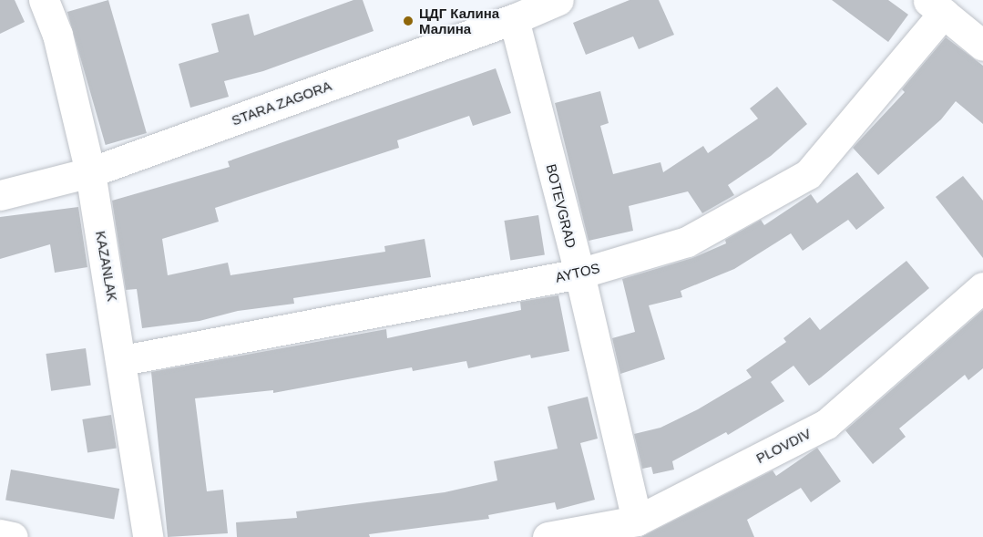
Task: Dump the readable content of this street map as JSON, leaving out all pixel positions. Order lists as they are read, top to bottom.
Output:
{
  "streets": {
    "street": [
      "STARA ZAGORA",
      "BOTEVGRAD",
      "KAZANLAK",
      "AYTOS",
      "PLOVDIV"
    ]
  },
  "crossings": [
    ["STARA ZAGORA", "BOTEVGRAD"],
    ["STARA ZAGORA", "KAZANLAK"],
    ["BOTEVGRAD", "AYTOS"],
    ["BOTEVGRAD", "PLOVDIV"],
    ["KAZANLAK", "AYTOS"]
  ],
  "places": ["ЦДГ Калина Малина"]
}
